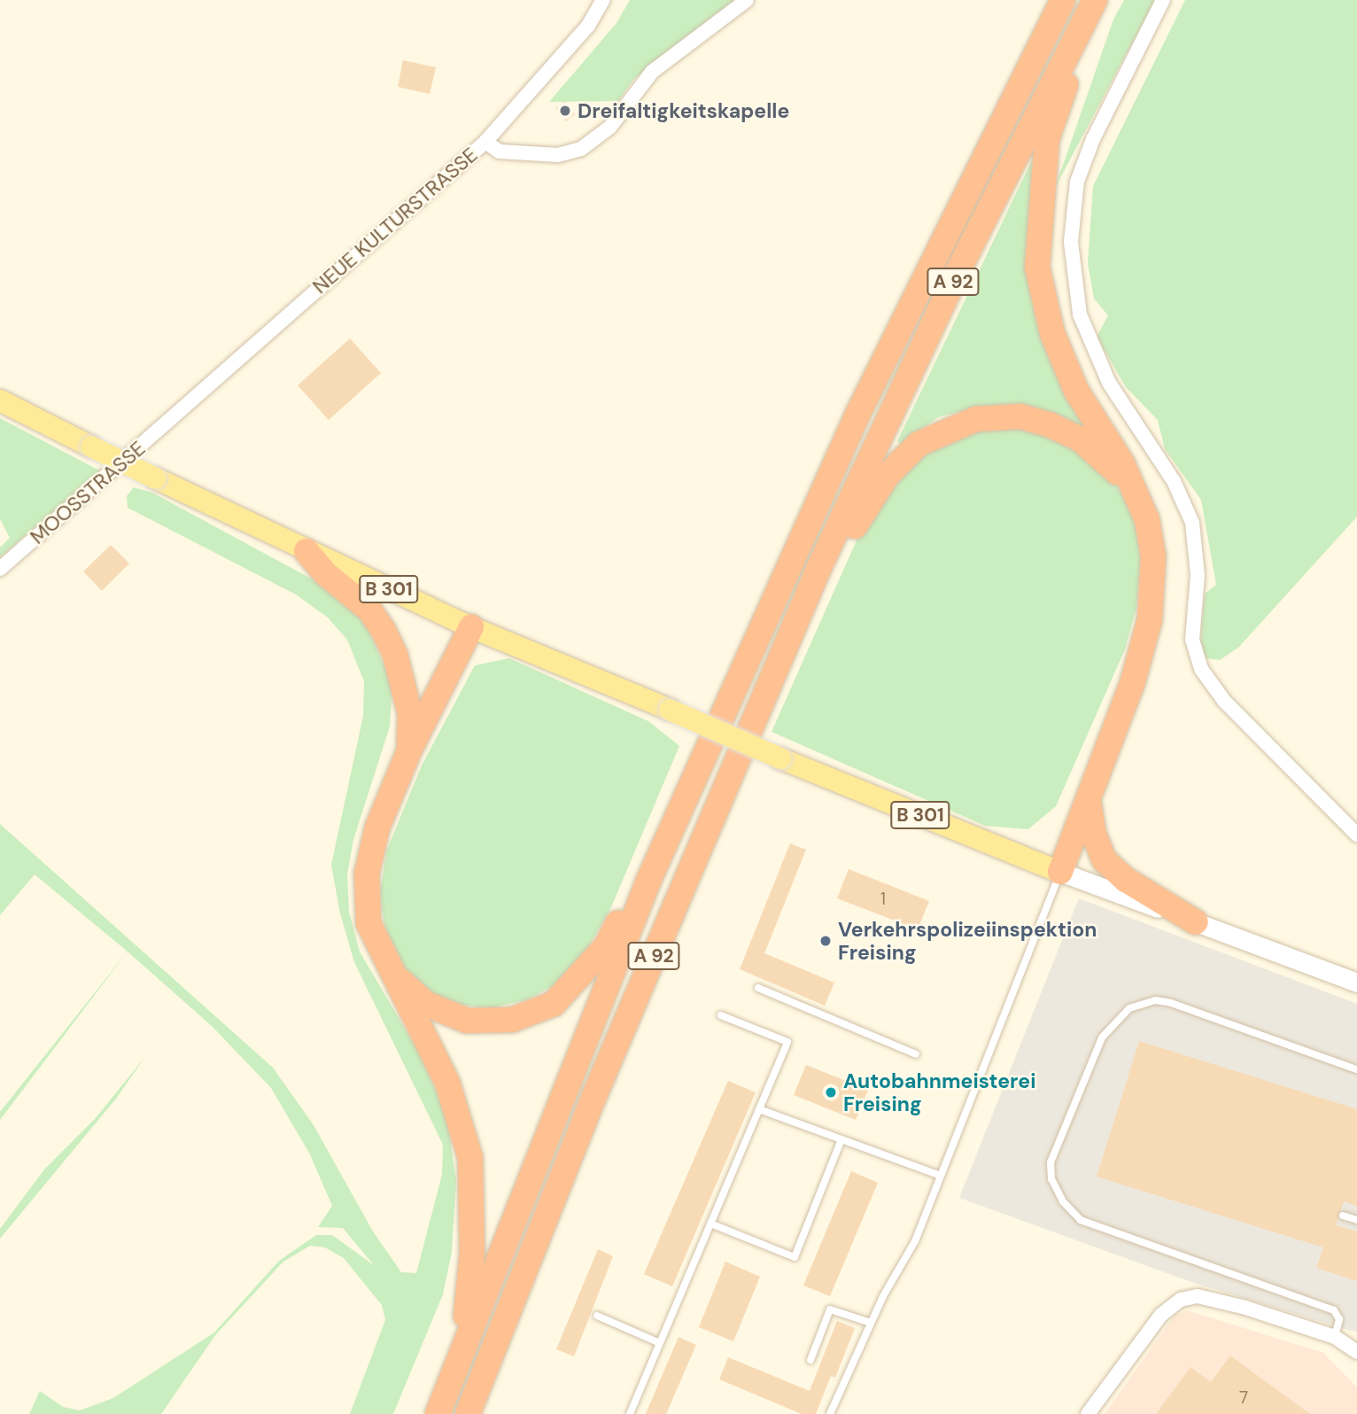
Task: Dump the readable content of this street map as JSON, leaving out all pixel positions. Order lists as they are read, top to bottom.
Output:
{
  "streets": {
    "highway": ["A 92"],
    "main road": ["B 301"],
    "street": ["NEUE KULTURSTRASSE", "MOOSSTRASSE"]
  },
  "crossings": [
    ["NEUE KULTURSTRASSE", "MOOSSTRASSE"]
  ],
  "places": ["Dreifaltigkeitskapelle", "Verkehrspolizeiinspektion Freising", "Autobahnmeisterei Freising"],
  "house_numbers": ["1", "7"]
}
